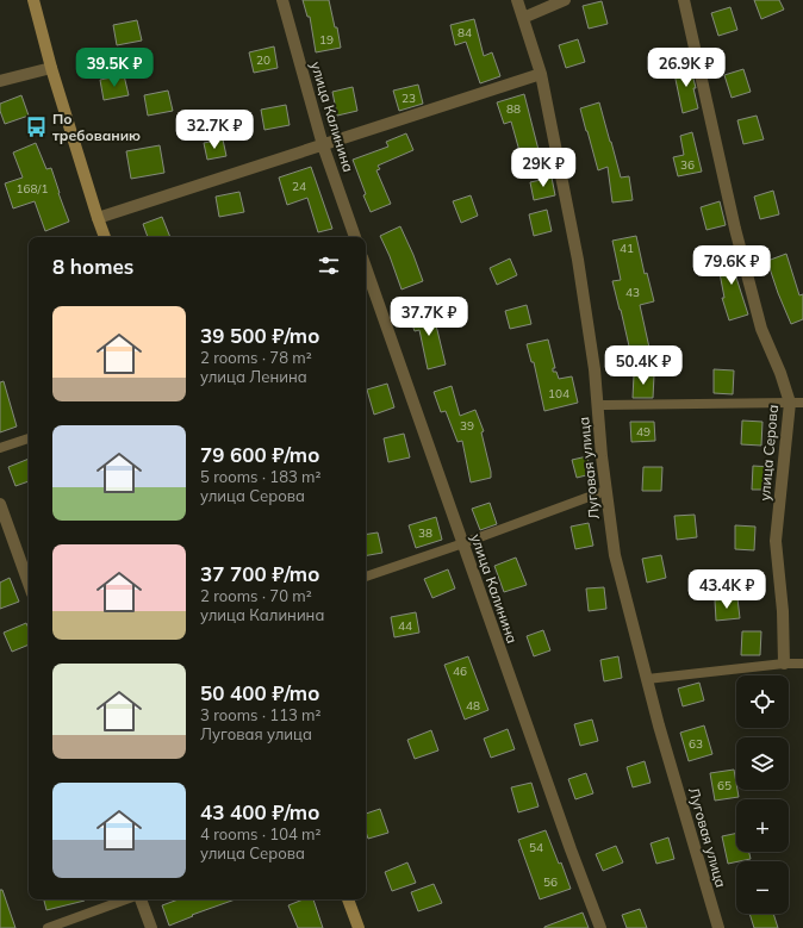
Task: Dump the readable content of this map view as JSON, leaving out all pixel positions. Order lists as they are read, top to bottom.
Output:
{
  "streets": {
    "street": ["улица Калинина", "улица Серова", "Луговая улица"]
  },
  "places": {
    "bus stop": ["По требованию"]
  },
  "house_numbers": [
    "84",
    "19",
    "20",
    "23",
    "88",
    "36",
    "24",
    "168/1",
    "41",
    "43",
    "104",
    "39",
    "49",
    "38",
    "44",
    "46",
    "48",
    "63",
    "65",
    "54",
    "56"
  ],
  "page": {
    "price": [
      "39.5K ₽",
      "26.9K ₽",
      "32.7K ₽",
      "29K ₽",
      "79.6K ₽",
      "37.7K ₽",
      "50.4K ₽",
      "43.4K ₽"
    ],
    "heading": "8 homes",
    "list": [
      {
        "name": "39 500 ₽/mo",
        "note": "2 rooms · 78 m² · улица Ленина"
      },
      {
        "name": "79 600 ₽/mo",
        "note": "5 rooms · 183 m² · улица Серова"
      },
      {
        "name": "37 700 ₽/mo",
        "note": "2 rooms · 70 m² · улица Калинина"
      },
      {
        "name": "50 400 ₽/mo",
        "note": "3 rooms · 113 m² · Луговая улица"
      },
      {
        "name": "43 400 ₽/mo",
        "note": "4 rooms · 104 m² · улица Серова"
      }
    ],
    "map_buttons": ["+", "−"]
  }
}
